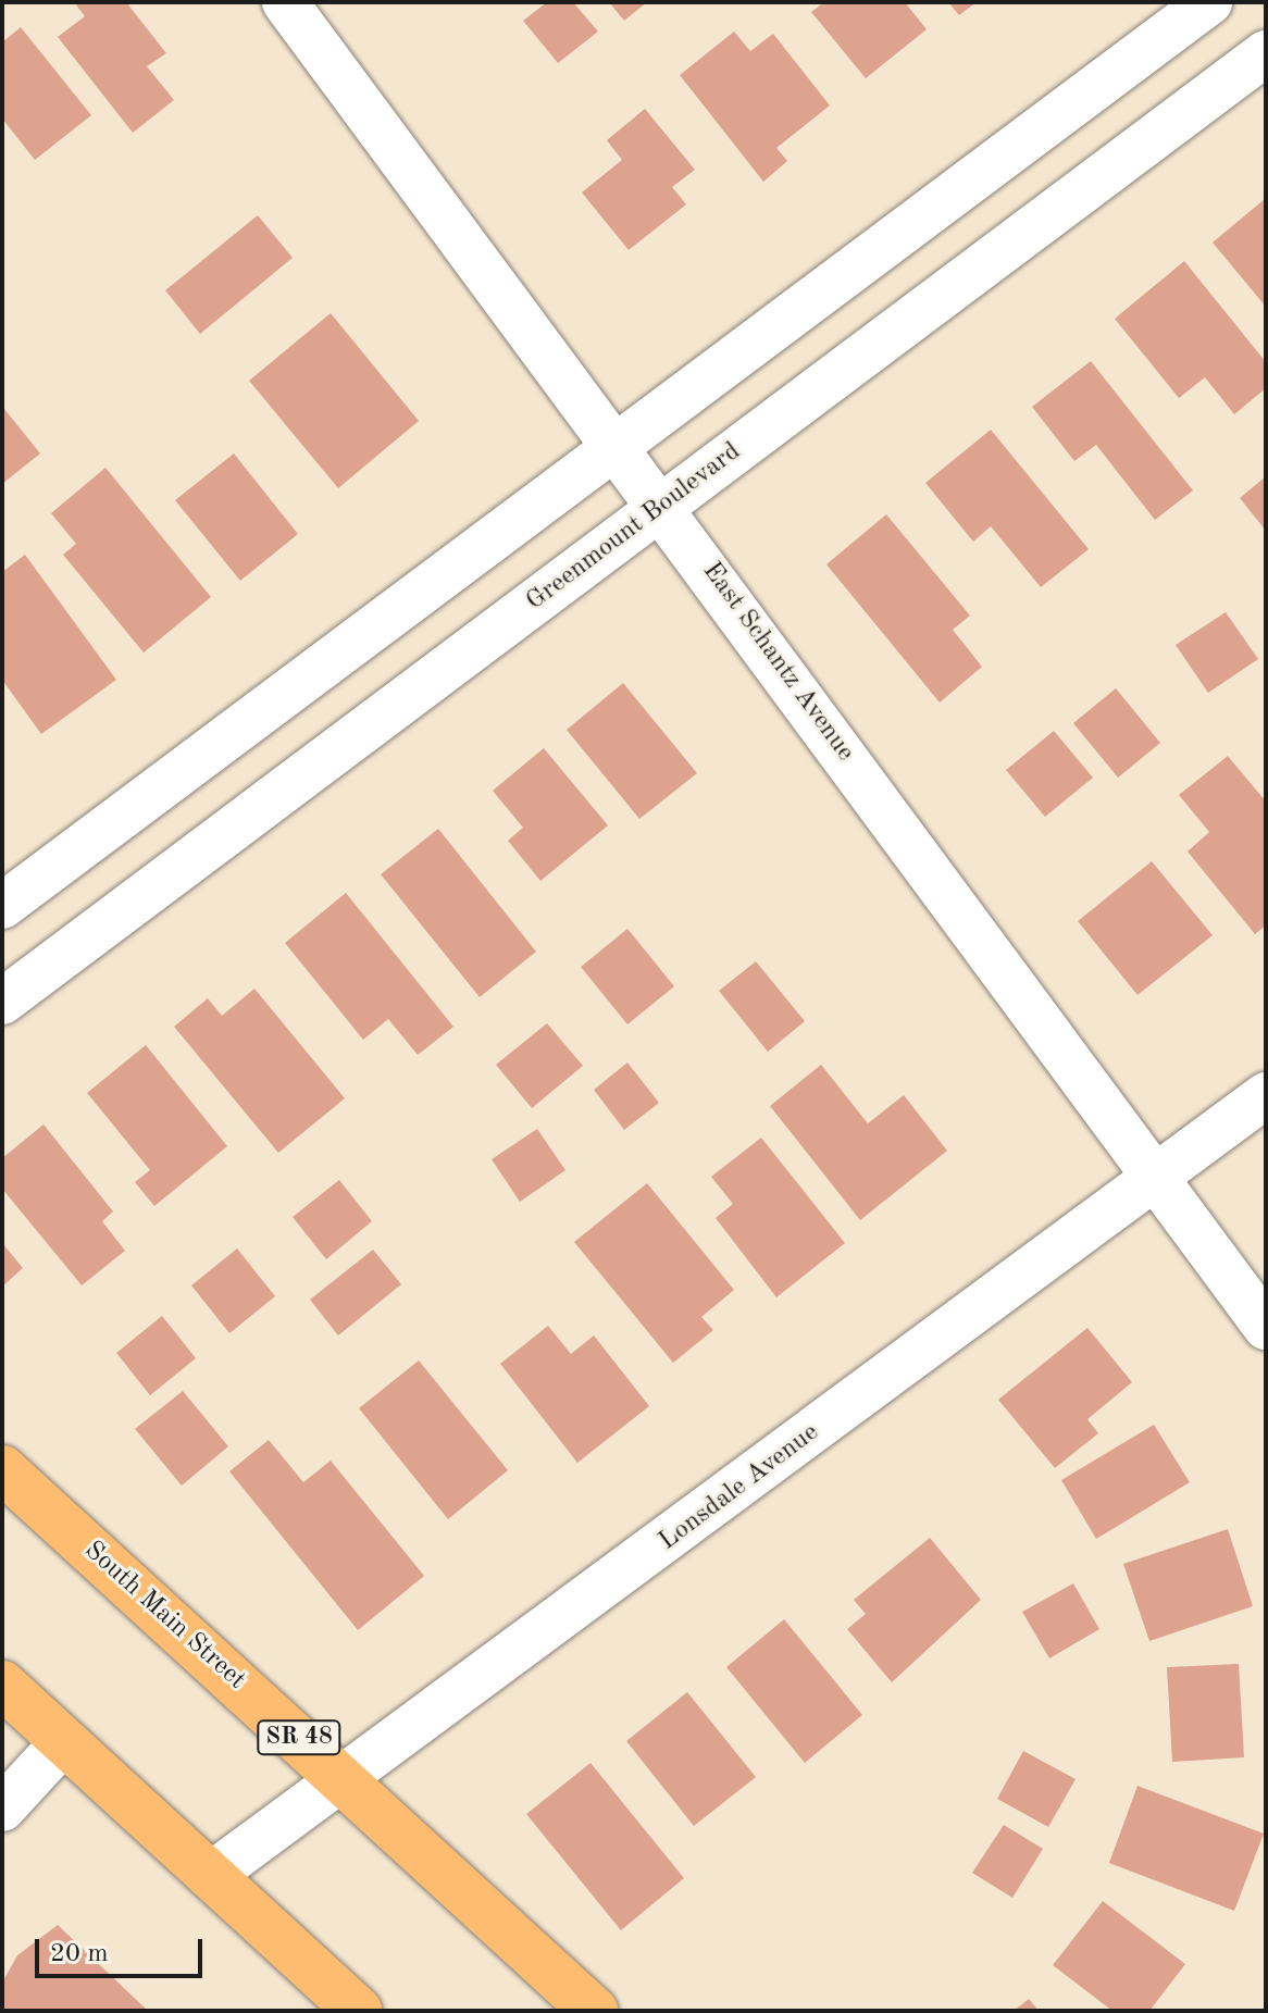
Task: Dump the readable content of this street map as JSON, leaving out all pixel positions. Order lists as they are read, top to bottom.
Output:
{
  "streets": {
    "main road": ["South Main Street", "SR 48"],
    "street": ["Greenmount Boulevard", "East Schantz Avenue", "Lonsdale Avenue"]
  },
  "crossings": [
    ["Greenmount Boulevard", "East Schantz Avenue"],
    ["East Schantz Avenue", "Lonsdale Avenue"],
    ["Lonsdale Avenue", "South Main Street"]
  ],
  "scale_bar": "20 m"
}
